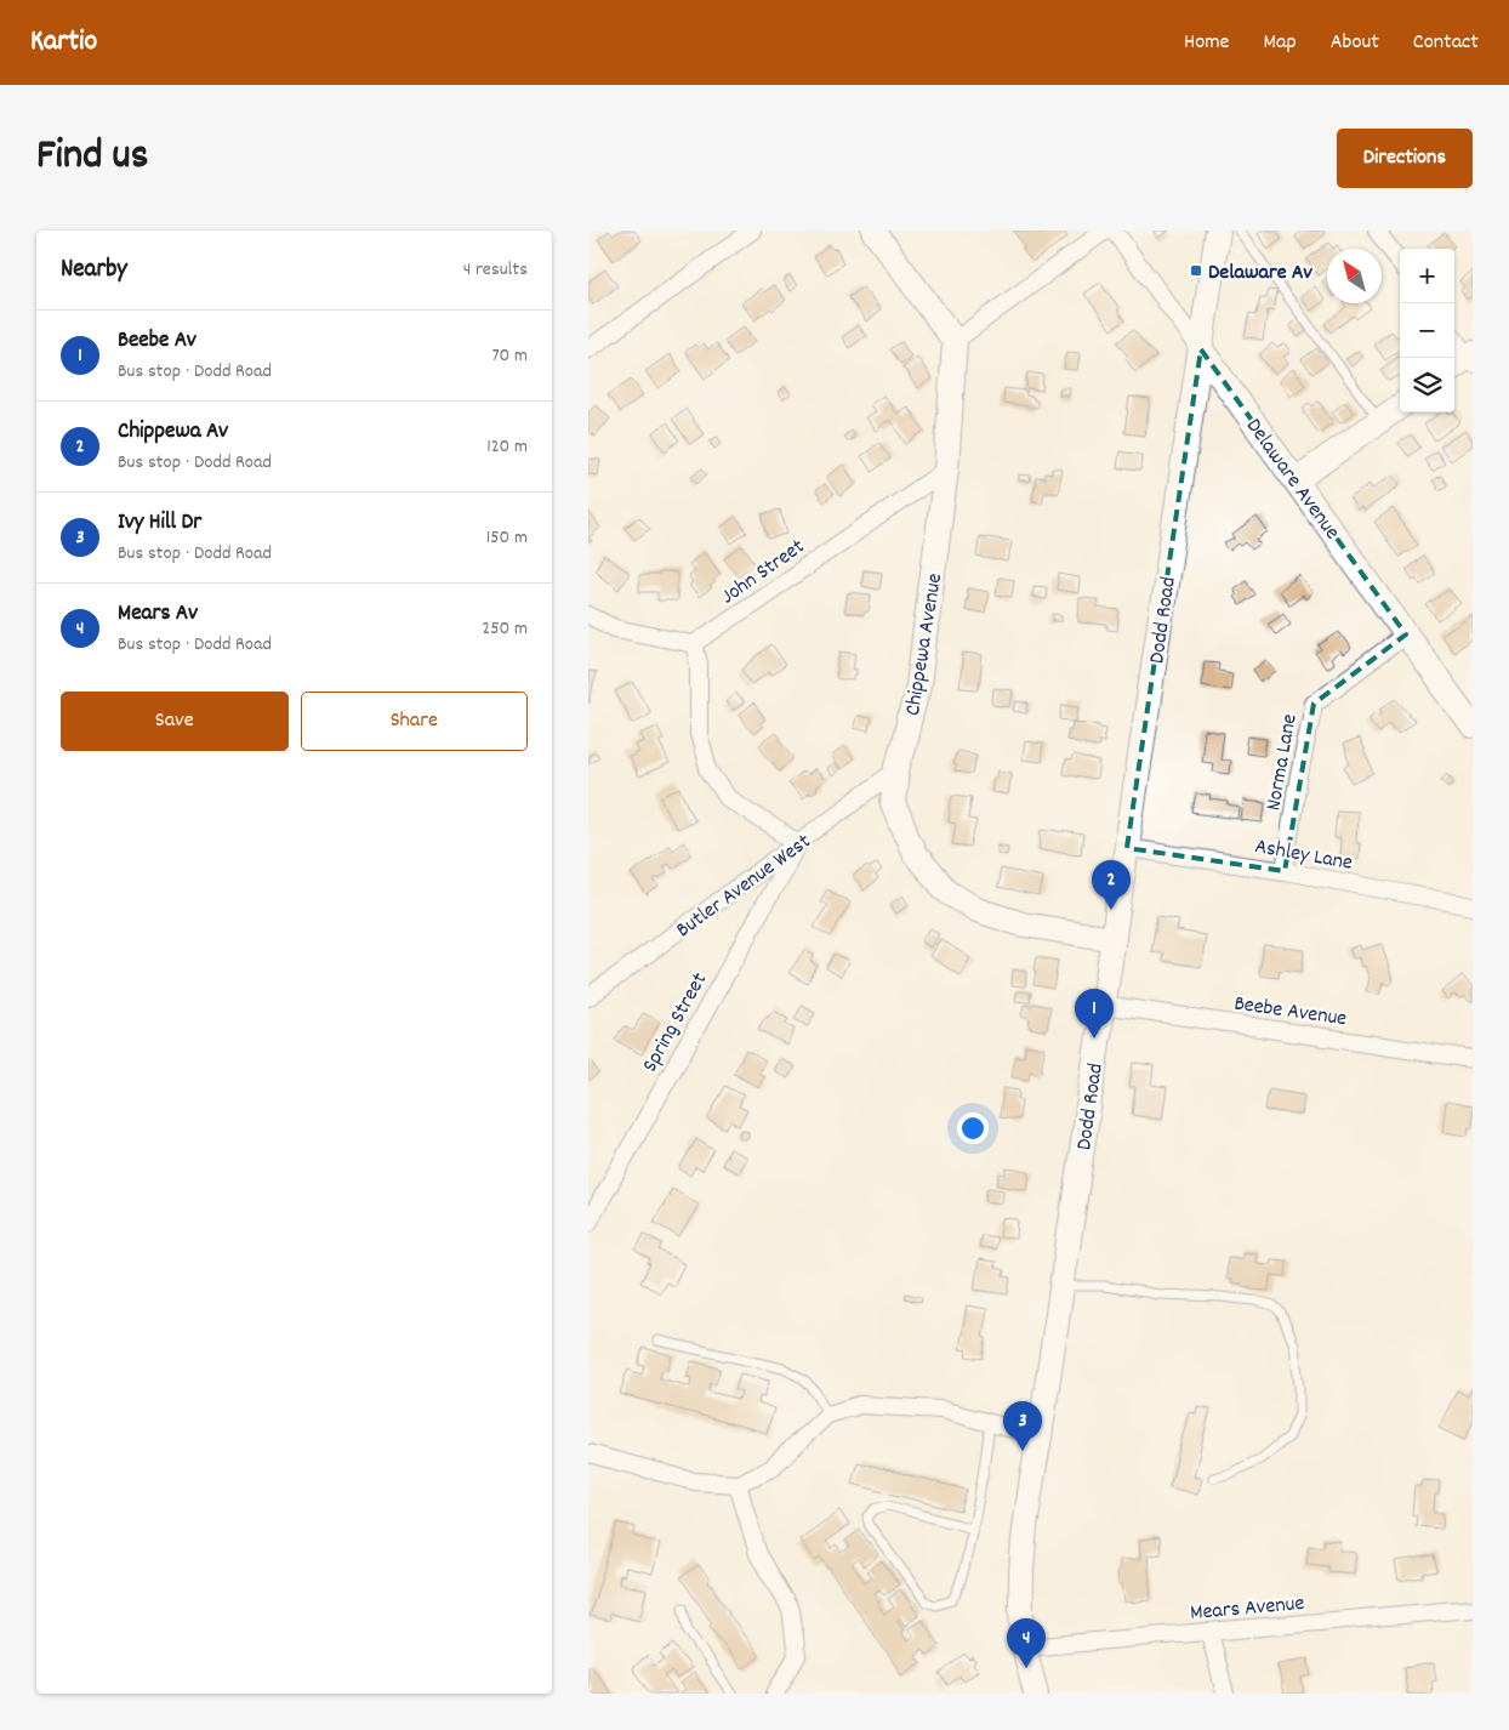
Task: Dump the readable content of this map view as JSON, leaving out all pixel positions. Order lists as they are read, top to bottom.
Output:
{
  "streets": {
    "street": [
      "Delaware Avenue",
      "John Street",
      "Dodd Road",
      "Chippewa Avenue",
      "Norma Lane",
      "Ashley Lane",
      "Butler Avenue West",
      "Beebe Avenue",
      "Spring Street",
      "Mears Avenue"
    ]
  },
  "crossings": [
    ["Delaware Avenue", "Dodd Road"],
    ["Delaware Avenue", "Norma Lane"],
    ["John Street", "Chippewa Avenue"],
    ["Dodd Road", "Chippewa Avenue"],
    ["Dodd Road", "Ashley Lane"],
    ["Dodd Road", "Beebe Avenue"],
    ["Dodd Road", "Mears Avenue"],
    ["Chippewa Avenue", "Butler Avenue West"],
    ["Norma Lane", "Ashley Lane"],
    ["Butler Avenue West", "Spring Street"]
  ],
  "places": {
    "transit": ["Delaware Av"]
  },
  "north": "top left",
  "page": {
    "header": "Kartio",
    "nav": [
      "Home",
      "Map",
      "About",
      "Contact"
    ],
    "title": "Find us",
    "buttons": [
      "Directions",
      ["Save", "Share"]
    ],
    "heading": ["Nearby", "4 results"],
    "map_buttons": ["+", "−"],
    "list": [
      {
        "mark": "1",
        "name": "Beebe Av",
        "note": "Bus stop · Dodd Road",
        "value": "70 m"
      },
      {
        "mark": "2",
        "name": "Chippewa Av",
        "note": "Bus stop · Dodd Road",
        "value": "120 m"
      },
      {
        "mark": "3",
        "name": "Ivy Hill Dr",
        "note": "Bus stop · Dodd Road",
        "value": "150 m"
      },
      {
        "mark": "4",
        "name": "Mears Av",
        "note": "Bus stop · Dodd Road",
        "value": "250 m"
      }
    ],
    "pins": [
      "2",
      "1",
      "3",
      "4"
    ]
  }
}
